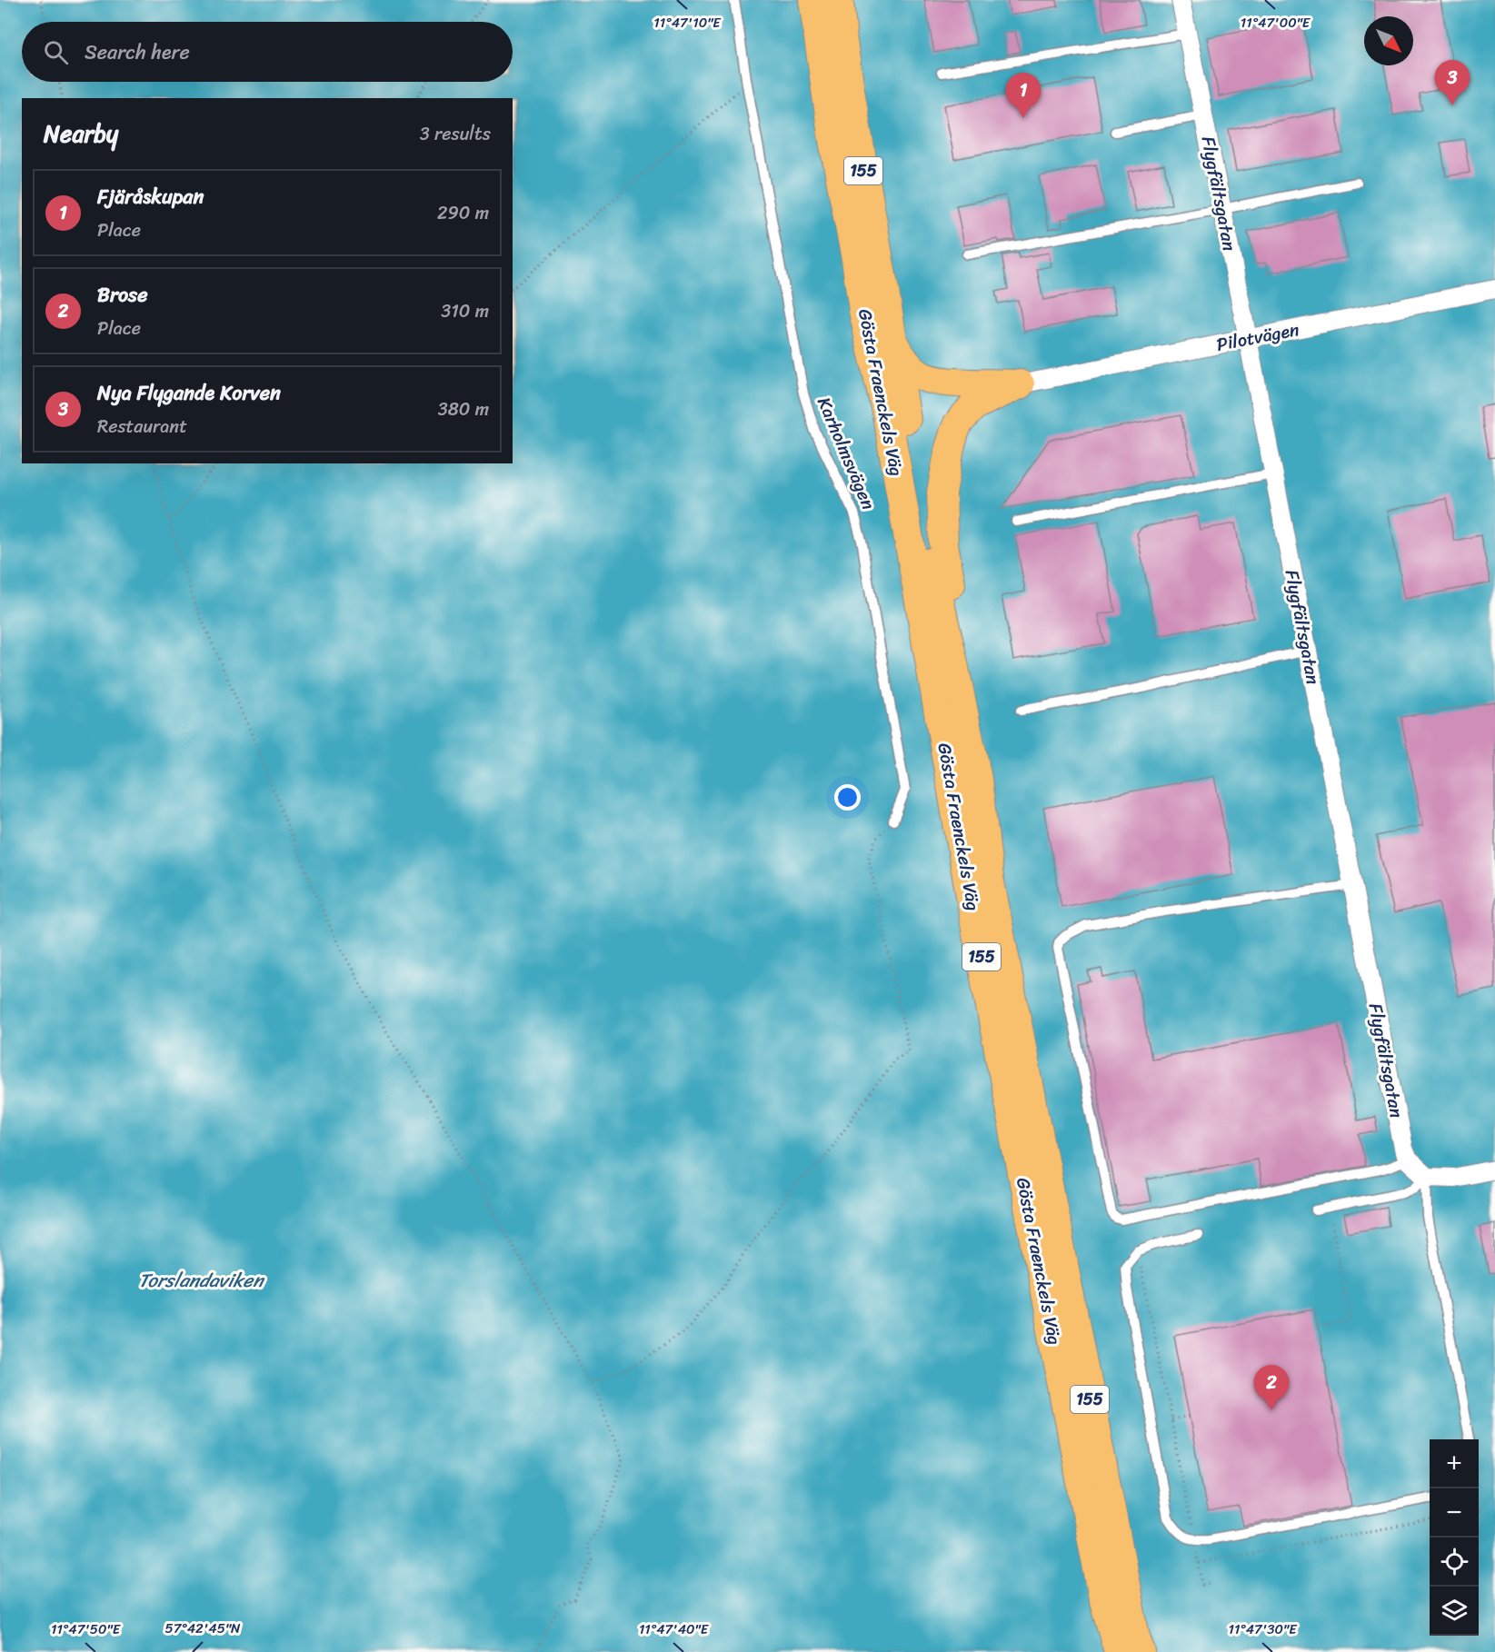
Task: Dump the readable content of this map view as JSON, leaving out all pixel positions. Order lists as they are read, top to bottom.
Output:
{
  "streets": {
    "main road": ["155", "Gösta Fraenckels Väg"],
    "street": ["Flygfältsgatan", "Pilotvägen"],
    "lane": ["Karholmsvägen"]
  },
  "crossings": [
    ["Flygfältsgatan", "Pilotvägen"]
  ],
  "water": ["Torslandaviken"],
  "north": "bottom right",
  "page": {
    "search": "Search here",
    "pins": ["3", "1", "2"],
    "heading": ["Nearby", "3 results"],
    "list": [
      {
        "mark": "1",
        "name": "Fjäråskupan",
        "note": "Place",
        "value": "290 m"
      },
      {
        "mark": "2",
        "name": "Brose",
        "note": "Place",
        "value": "310 m"
      },
      {
        "mark": "3",
        "name": "Nya Flygande Korven",
        "note": "Restaurant",
        "value": "380 m"
      }
    ],
    "map_buttons": ["+", "−"]
  },
  "coordinates": [
    "11°47'00\"E",
    "11°47'10\"E",
    "57°42'45\"N",
    "11°47'50\"E",
    "11°47'40\"E",
    "11°47'30\"E"
  ]
}
